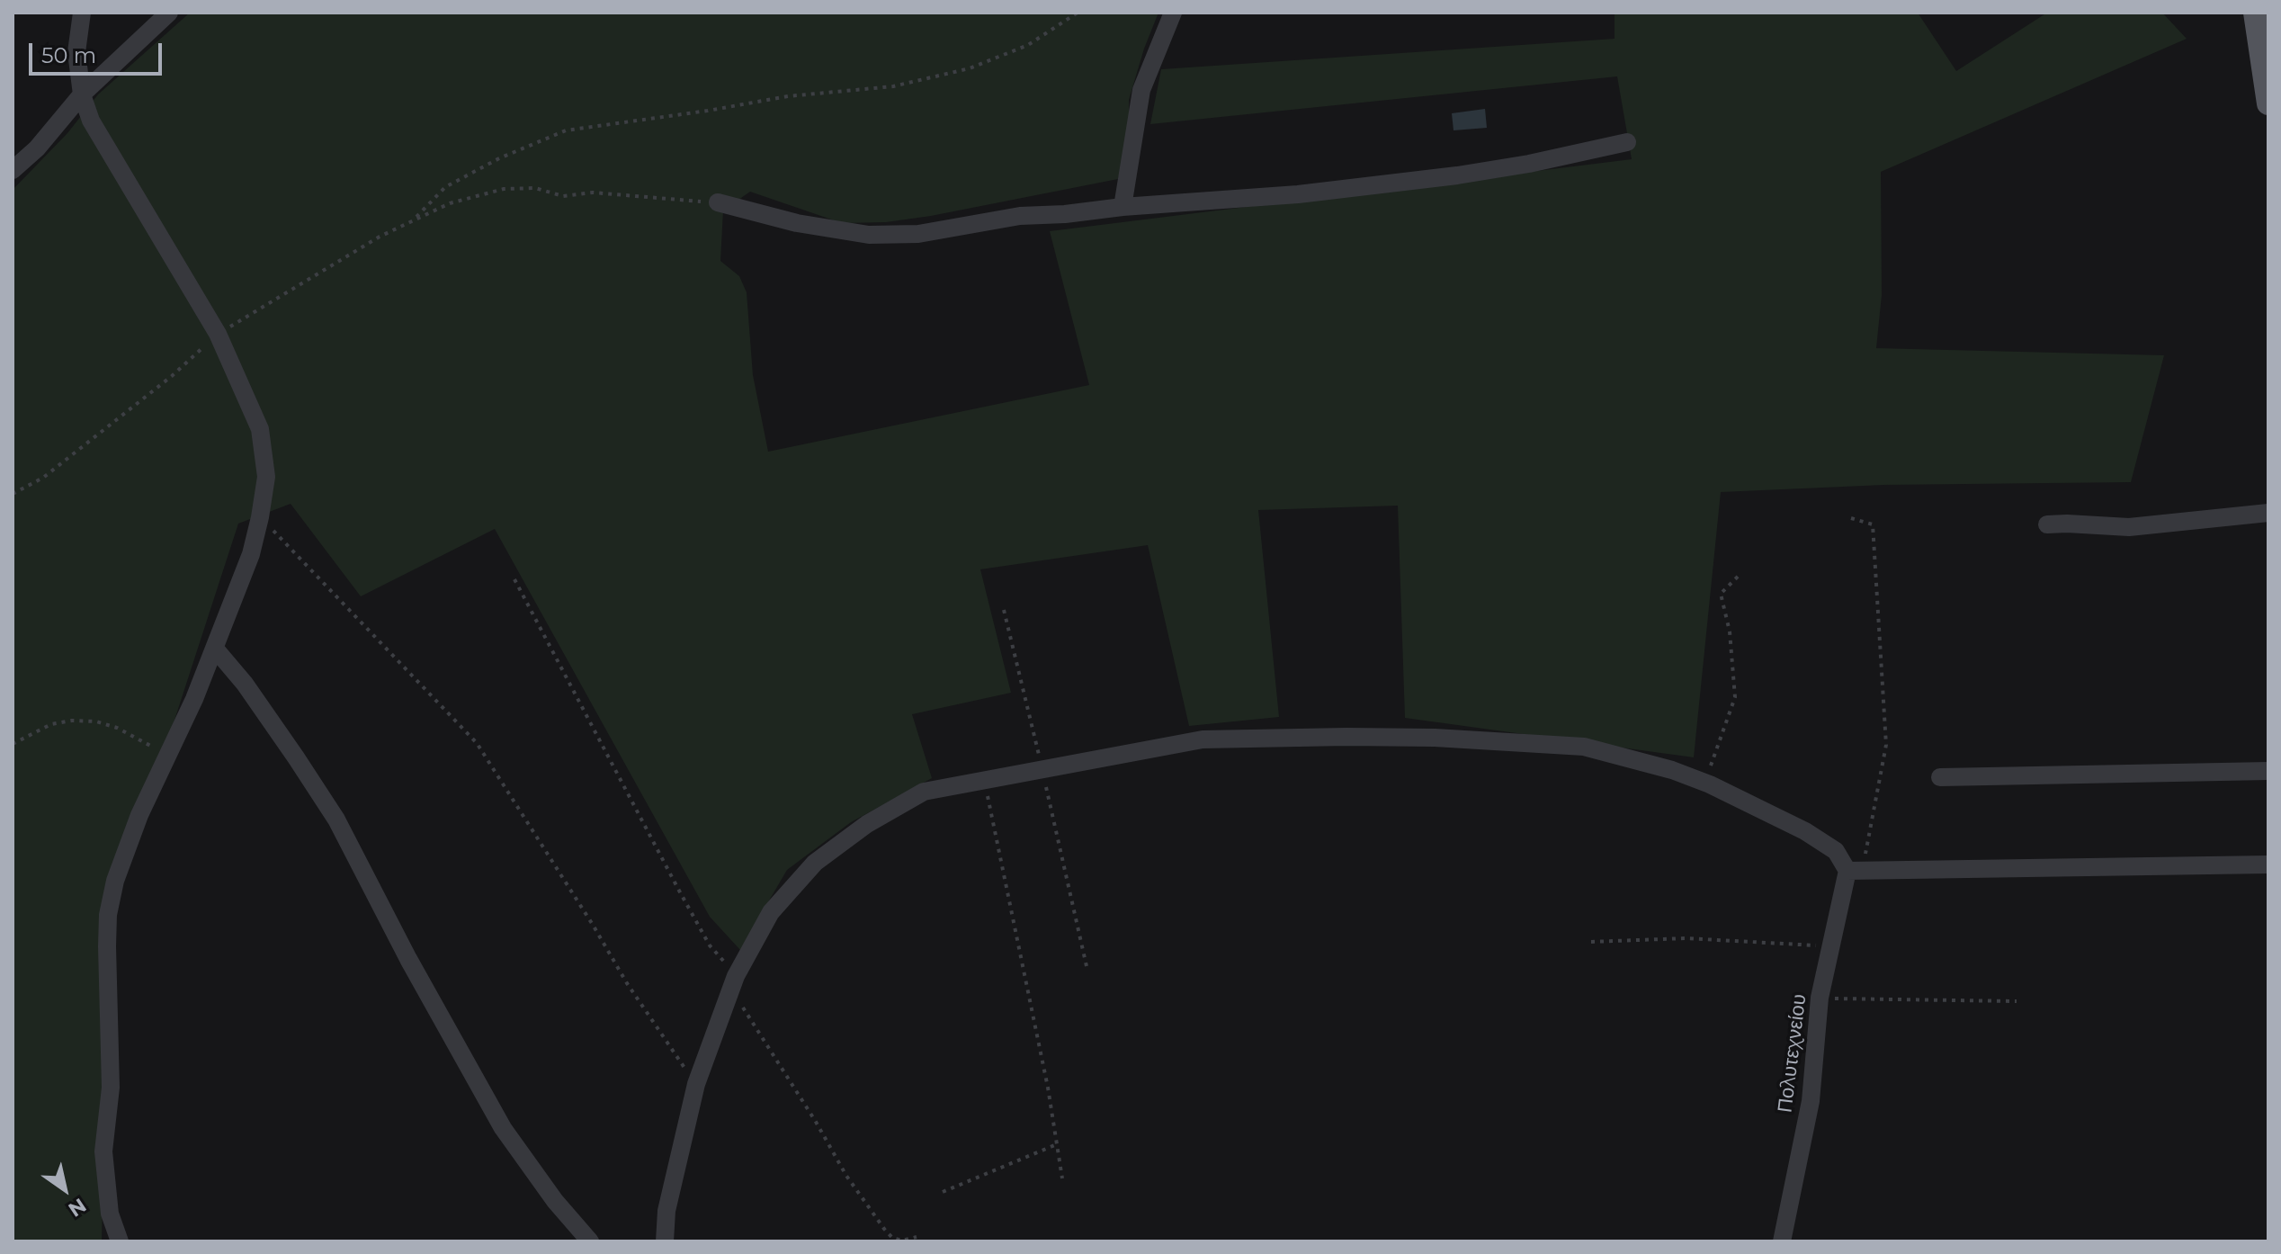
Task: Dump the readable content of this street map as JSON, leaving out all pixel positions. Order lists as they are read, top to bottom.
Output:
{
  "streets": {
    "street": ["Πολυτεχνείου"]
  },
  "scale_bar": "50 m",
  "north": "bottom right"
}
